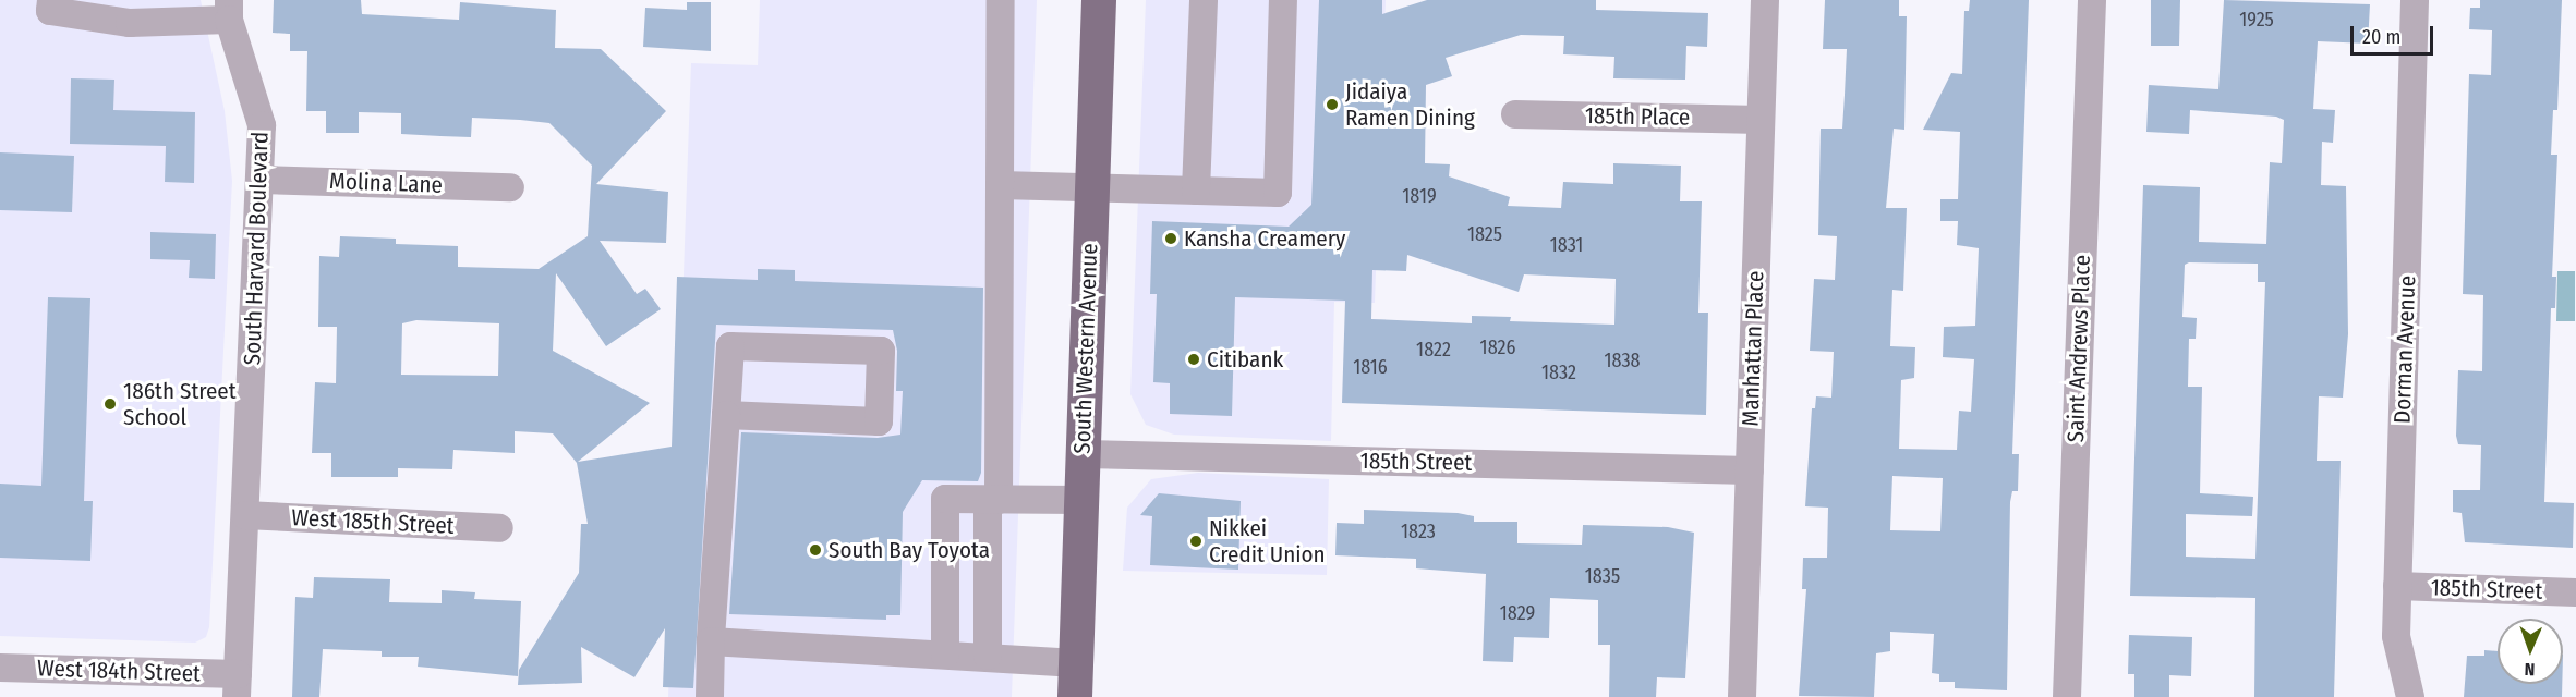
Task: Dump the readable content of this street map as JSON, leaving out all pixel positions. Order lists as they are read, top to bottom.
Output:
{
  "streets": {
    "main road": ["South Western Avenue"],
    "street": [
      "185th Place",
      "Molina Lane",
      "South Harvard Boulevard",
      "Manhattan Place",
      "Saint Andrews Place",
      "Dorman Avenue",
      "185th Street",
      "West 185th Street",
      "West 184th Street"
    ]
  },
  "crossings": [
    ["185th Place", "Manhattan Place"],
    ["Molina Lane", "South Harvard Boulevard"],
    ["South Harvard Boulevard", "West 185th Street"],
    ["South Harvard Boulevard", "West 184th Street"],
    ["South Western Avenue", "185th Street"],
    ["Manhattan Place", "185th Street"],
    ["Dorman Avenue", "185th Street"]
  ],
  "places": [
    "Jidaiya Ramen Dining",
    "Kansha Creamery",
    "Citibank",
    "186th Street School",
    "Nikkei Credit Union",
    "South Bay Toyota"
  ],
  "house_numbers": [
    "1925",
    "1819",
    "1825",
    "1831",
    "1826",
    "1822",
    "1838",
    "1816",
    "1832",
    "1823",
    "1835",
    "1829"
  ],
  "scale_bar": "20 m",
  "north": "bottom"
}
